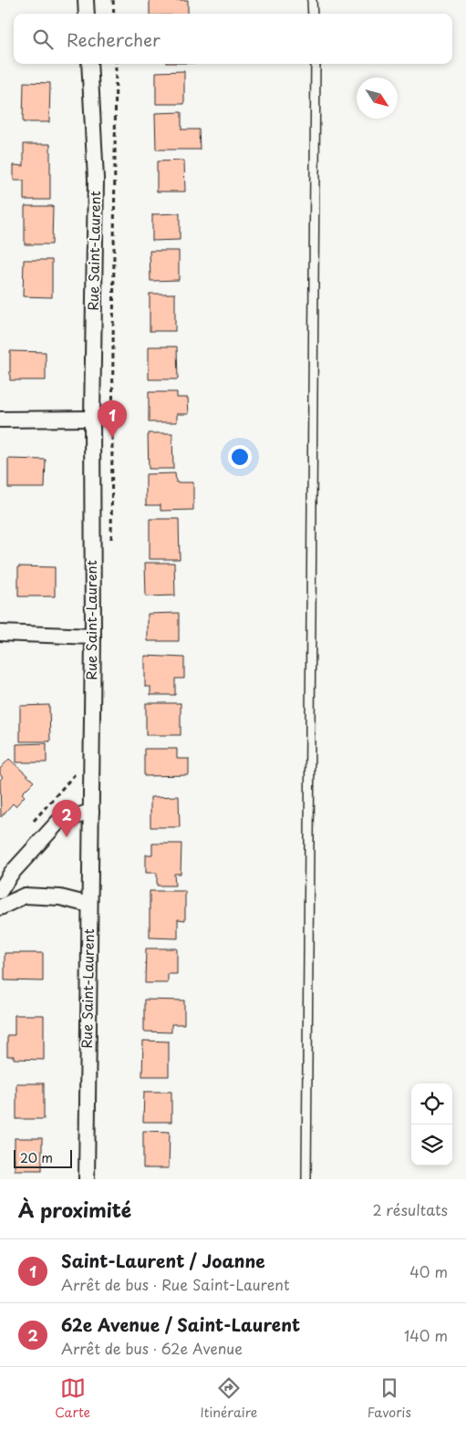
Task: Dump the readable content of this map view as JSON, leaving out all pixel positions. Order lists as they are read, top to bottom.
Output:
{
  "streets": {
    "street": ["Rue Saint-Laurent"]
  },
  "scale_bar": "20 m",
  "north": "bottom right",
  "page": {
    "search": "Rechercher",
    "pins": ["1", "2"],
    "scale": "20 m",
    "heading": ["À proximité", "2 résultats"],
    "list": [
      {
        "mark": "1",
        "name": "Saint-Laurent / Joanne",
        "note": "Arrêt de bus · Rue Saint-Laurent",
        "value": "40 m"
      },
      {
        "mark": "2",
        "name": "62e Avenue / Saint-Laurent",
        "note": "Arrêt de bus · 62e Avenue",
        "value": "140 m"
      }
    ],
    "nav": ["Carte", "Itinéraire", "Favoris"]
  }
}
